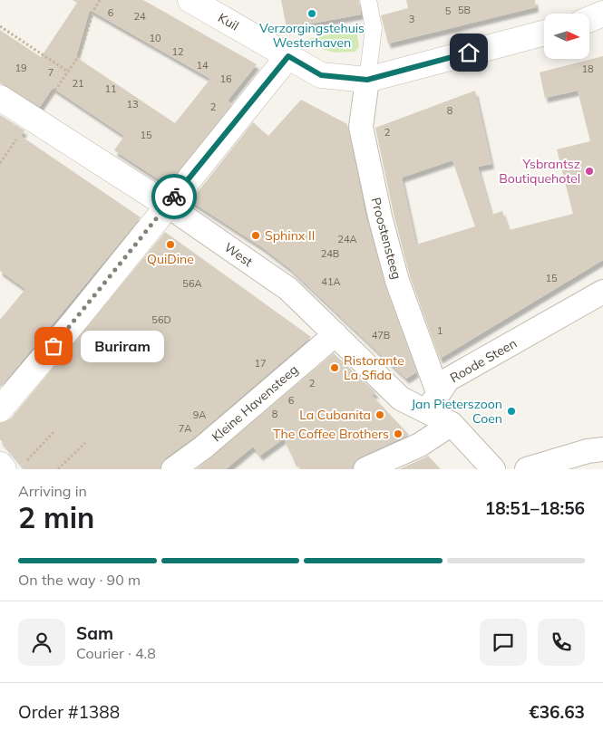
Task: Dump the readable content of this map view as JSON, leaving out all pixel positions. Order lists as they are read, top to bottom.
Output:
{
  "streets": {
    "street": [
      "Kuil",
      "Proostensteeg",
      "West",
      "Roode Steen",
      "Kleine Havensteeg"
    ]
  },
  "crossings": [
    ["Kuil", "Proostensteeg"],
    ["Proostensteeg", "West"],
    ["Proostensteeg", "Roode Steen"],
    ["West", "Roode Steen"],
    ["West", "Kleine Havensteeg"]
  ],
  "places": [
    "Verzorgingstehuis Westerhaven",
    "Ysbrantsz Boutiquehotel",
    "Sphinx II",
    "QuiDine",
    "Buriram",
    "Ristorante La Sfida",
    "Jan Pieterszoon Coen",
    "La Cubanita",
    "The Coffee Brothers"
  ],
  "house_numbers": [
    "5B",
    "5",
    "6",
    "24",
    "3",
    "10",
    "12",
    "14",
    "19",
    "18",
    "7",
    "16",
    "21",
    "11",
    "13",
    "2",
    "8",
    "2",
    "15",
    "24A",
    "24B",
    "15",
    "41A",
    "56A",
    "56D",
    "1",
    "47B",
    "17",
    "2",
    "6",
    "8",
    "9A",
    "7A"
  ],
  "north": "right",
  "page": {
    "bubble": "Buriram",
    "heading": ["2 min", "Arriving in", "18:51–18:56"],
    "panel": [
      "Sam",
      "Courier · 4.8",
      "Order #1388",
      "€36.63"
    ],
    "bar": "On the way · 90 m"
  }
}
